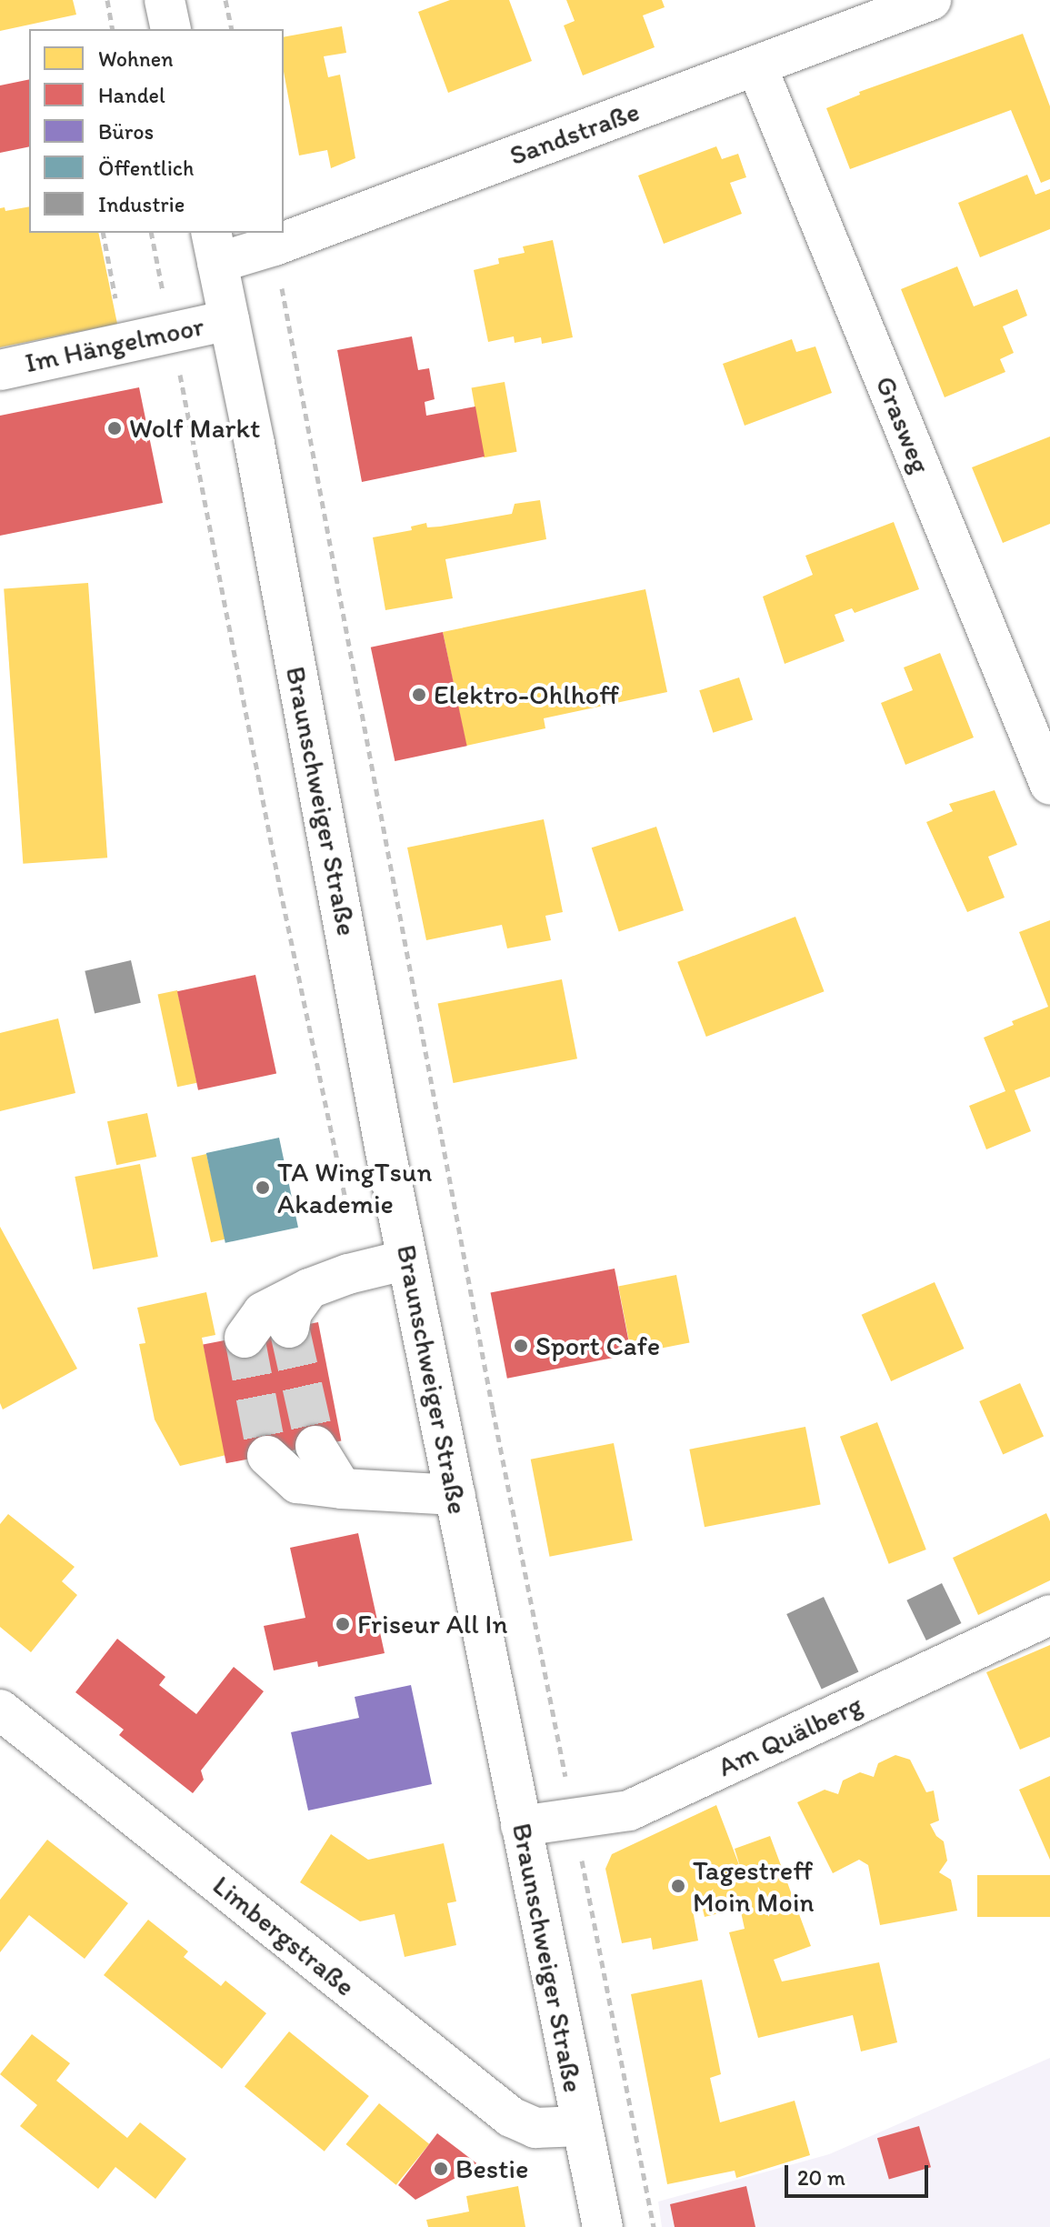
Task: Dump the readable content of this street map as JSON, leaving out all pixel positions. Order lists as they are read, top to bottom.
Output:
{
  "streets": {
    "street": [
      "Sandstraße",
      "Im Hängelmoor",
      "Grasweg",
      "Braunschweiger Straße",
      "Am Quälberg",
      "Limbergstraße"
    ]
  },
  "crossings": [
    ["Sandstraße", "Grasweg"],
    ["Sandstraße", "Braunschweiger Straße"],
    ["Im Hängelmoor", "Braunschweiger Straße"],
    ["Braunschweiger Straße", "Am Quälberg"],
    ["Braunschweiger Straße", "Limbergstraße"]
  ],
  "places": [
    "Wolf Markt",
    "Elektro-Ohlhoff",
    "TA WingTsun Akademie",
    "Sport Cafe",
    "Friseur All In",
    "Tagestreff Moin Moin",
    "Bestie"
  ],
  "legend": [
    "Wohnen",
    "Handel",
    "Büros",
    "Öffentlich",
    "Industrie"
  ],
  "scale_bar": "20 m"
}
